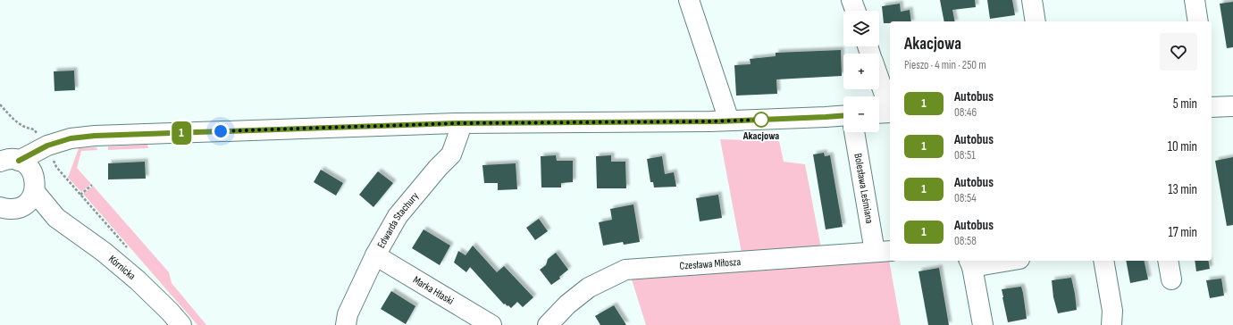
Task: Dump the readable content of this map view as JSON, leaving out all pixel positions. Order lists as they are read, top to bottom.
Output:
{
  "streets": {
    "street": [
      "Bolesława Leśmiana",
      "Edwarda Stachury",
      "Czesława Miłosza",
      "Kórnicka",
      "Marka Hłaski"
    ]
  },
  "crossings": [
    ["Bolesława Leśmiana", "Czesława Miłosza"],
    ["Edwarda Stachury", "Marka Hłaski"]
  ],
  "places": ["Akacjowa"],
  "lines": ["bus line 1"],
  "page": {
    "on_map": "1",
    "map_buttons": ["+", "−"],
    "heading": ["Akacjowa", "Pieszo · 4 min · 250 m"],
    "list": [
      {
        "mark": "1",
        "name": "Autobus",
        "note": "08:46",
        "value": "5 min"
      },
      {
        "mark": "1",
        "name": "Autobus",
        "note": "08:51",
        "value": "10 min"
      },
      {
        "mark": "1",
        "name": "Autobus",
        "note": "08:54",
        "value": "13 min"
      },
      {
        "mark": "1",
        "name": "Autobus",
        "note": "08:58",
        "value": "17 min"
      }
    ]
  }
}
